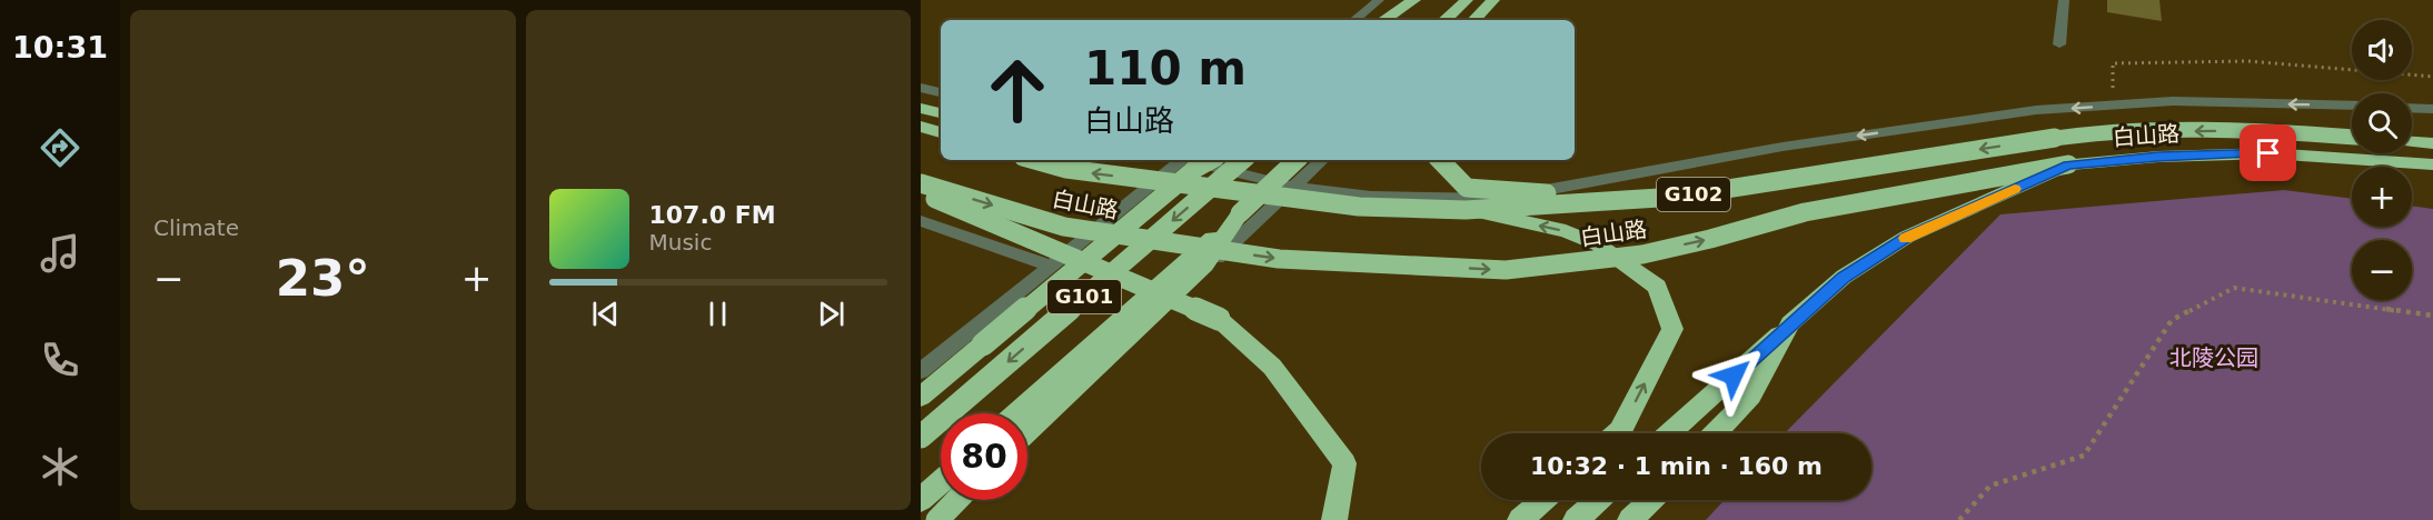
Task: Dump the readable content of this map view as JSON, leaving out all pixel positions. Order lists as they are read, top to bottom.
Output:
{
  "streets": {
    "highway": ["白山路", "G102", "G101"]
  },
  "parks": ["北陵公园"],
  "page": {
    "tabs": "10:31",
    "tile": "Climate",
    "map_buttons": ["+", "−"],
    "turn": ["110 m", "白山路"],
    "song": ["107.0 FM", "Music"],
    "heat": ["−", "23°", "+"],
    "limit": "80",
    "trip": "10:32 · 1 min · 160 m"
  }
}
